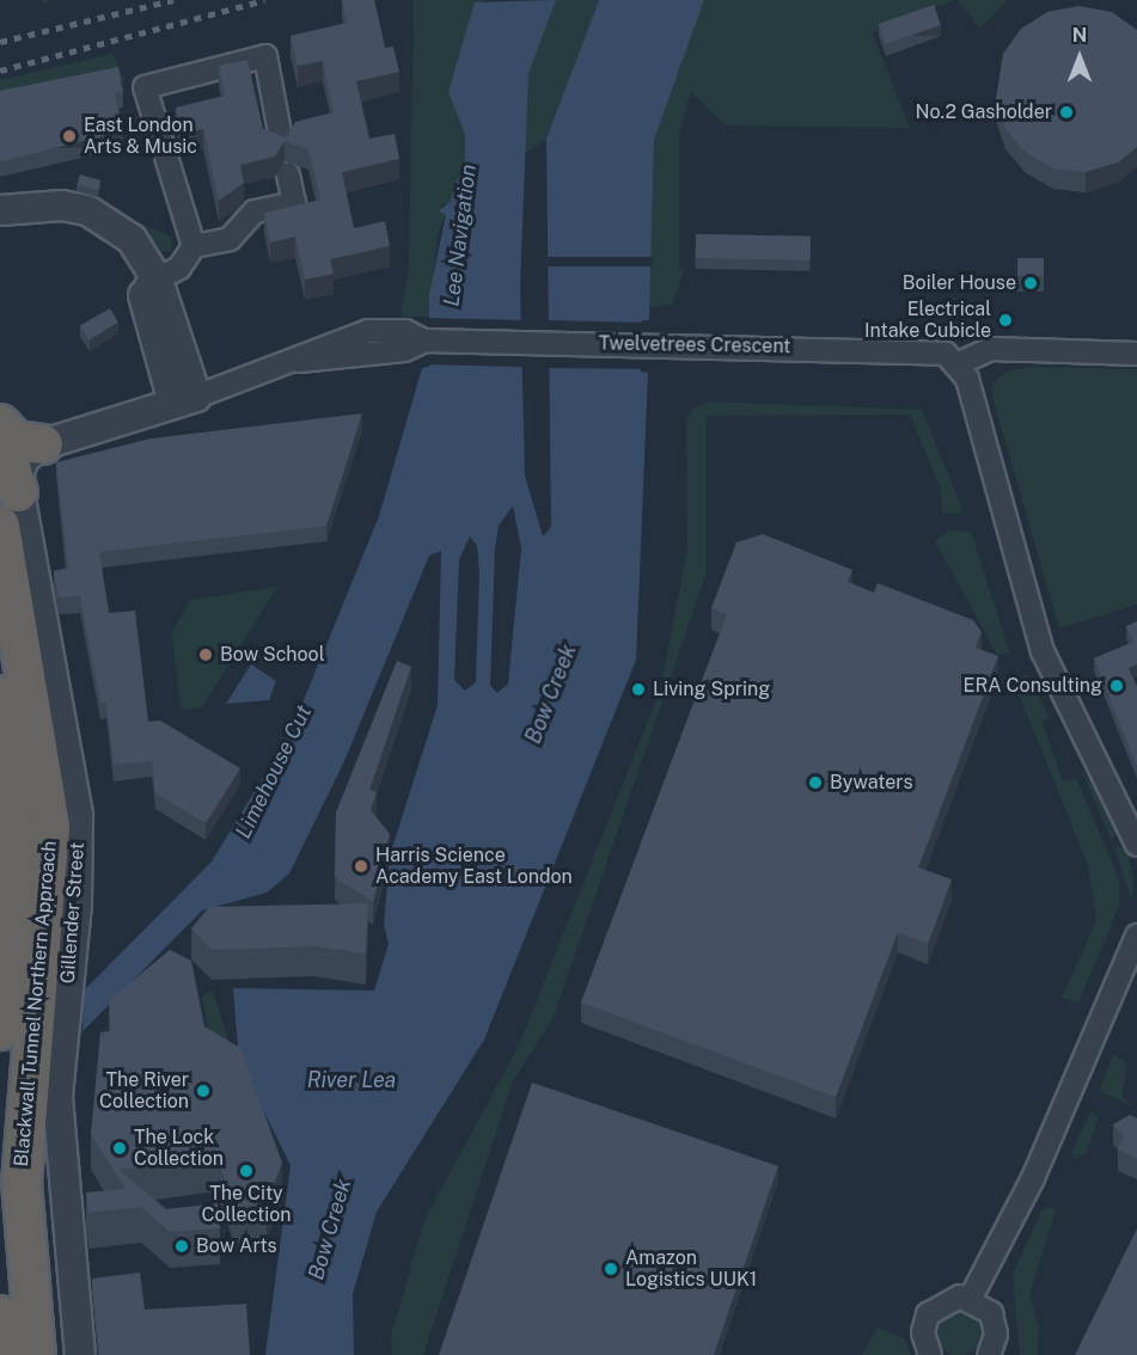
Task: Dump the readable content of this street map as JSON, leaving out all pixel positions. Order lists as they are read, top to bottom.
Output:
{
  "streets": {
    "highway": ["Blackwall Tunnel Northern Approach"],
    "street": ["Twelvetrees Crescent", "Gillender Street"]
  },
  "crossings": [
    ["Twelvetrees Crescent", "Gillender Street"]
  ],
  "water": [
    "Lee Navigation",
    "Bow Creek",
    "Limehouse Cut",
    "River Lea"
  ],
  "places": [
    "No.2 Gasholder",
    "East London Arts & Music",
    "Boiler House",
    "Electrical Intake Cubicle",
    "Bow School",
    "ERA Consulting",
    "Living Spring",
    "Bywaters",
    "Harris Science Academy East London",
    "The River Collection",
    "The Lock Collection",
    "The City Collection",
    "Bow Arts",
    "Amazon Logistics UUK1"
  ],
  "north": "top"
}
